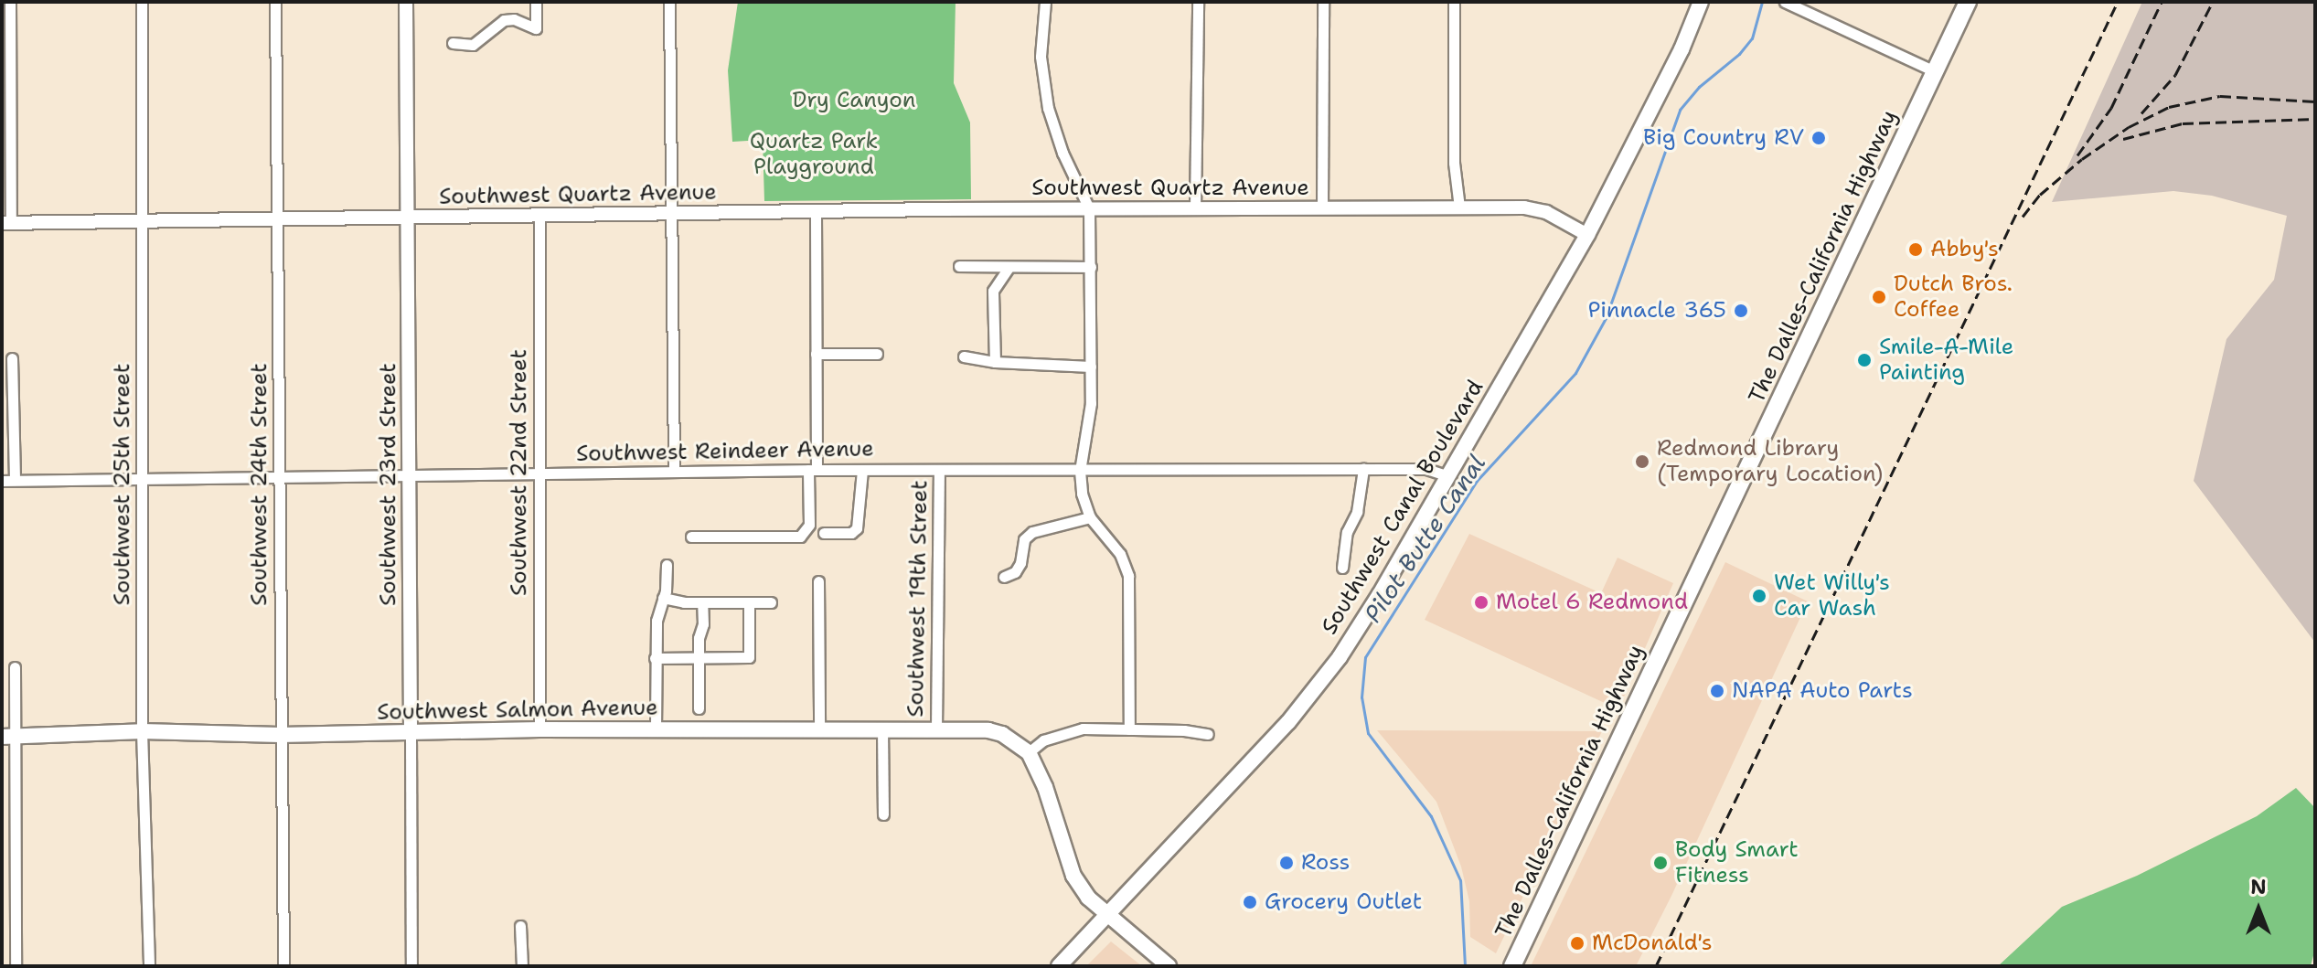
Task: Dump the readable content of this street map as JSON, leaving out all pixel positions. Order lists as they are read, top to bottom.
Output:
{
  "streets": {
    "highway": ["The Dalles-California Highway"],
    "main road": ["Southwest Canal Boulevard", "Southwest Salmon Avenue"],
    "street": [
      "Southwest Quartz Avenue",
      "Southwest Reindeer Avenue",
      "Southwest 22nd Street",
      "Southwest 25th Street",
      "Southwest 24th Street",
      "Southwest 23rd Street",
      "Southwest 19th Street"
    ]
  },
  "crossings": [
    ["Southwest Quartz Avenue", "Southwest 22nd Street"],
    ["Southwest Quartz Avenue", "Southwest 25th Street"],
    ["Southwest Quartz Avenue", "Southwest 24th Street"],
    ["Southwest Quartz Avenue", "Southwest 23rd Street"],
    ["Southwest Quartz Avenue", "Southwest Canal Boulevard"],
    ["Southwest Reindeer Avenue", "Southwest 22nd Street"],
    ["Southwest Reindeer Avenue", "Southwest 25th Street"],
    ["Southwest Reindeer Avenue", "Southwest 24th Street"],
    ["Southwest Reindeer Avenue", "Southwest 23rd Street"],
    ["Southwest Reindeer Avenue", "Southwest Canal Boulevard"],
    ["Southwest Reindeer Avenue", "Southwest 19th Street"],
    ["Southwest 22nd Street", "Southwest Salmon Avenue"],
    ["Southwest 25th Street", "Southwest Salmon Avenue"],
    ["Southwest 24th Street", "Southwest Salmon Avenue"],
    ["Southwest 23rd Street", "Southwest Salmon Avenue"],
    ["Southwest 19th Street", "Southwest Salmon Avenue"]
  ],
  "water": ["Pilot Butte Canal"],
  "parks": ["Dry Canyon", "Quartz Park Playground"],
  "places": [
    "Big Country RV",
    "Abby's",
    "Dutch Bros. Coffee",
    "Pinnacle 365",
    "Smile-A-Mile Painting",
    "Redmond Library (Temporary Location)",
    "Wet Willy's Car Wash",
    "Motel 6 Redmond",
    "NAPA Auto Parts",
    "Ross",
    "Body Smart Fitness",
    "Grocery Outlet",
    "McDonald's"
  ],
  "north": "top"
}
